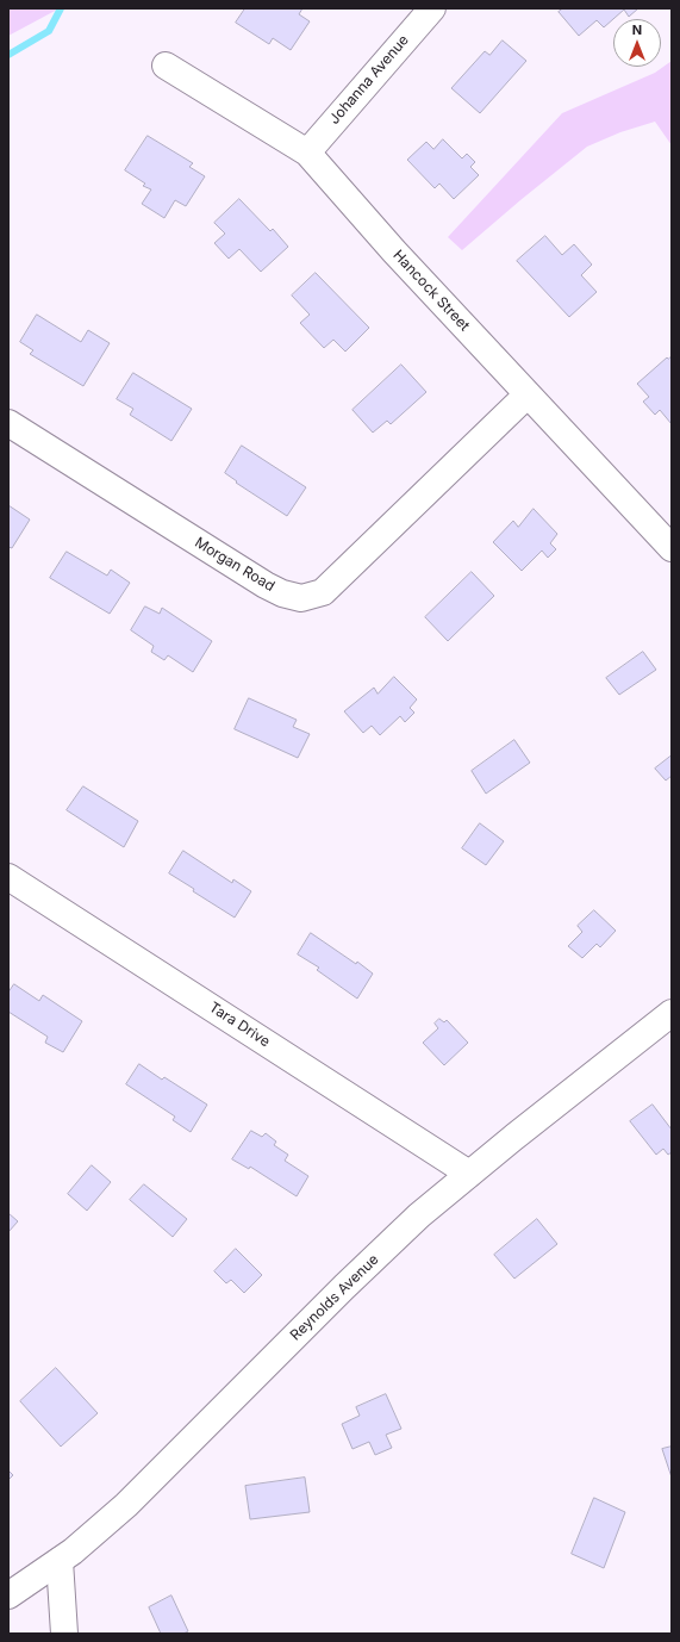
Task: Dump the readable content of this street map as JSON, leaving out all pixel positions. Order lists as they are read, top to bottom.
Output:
{
  "streets": {
    "street": [
      "Johanna Avenue",
      "Hancock Street",
      "Morgan Road",
      "Tara Drive",
      "Reynolds Avenue"
    ]
  },
  "crossings": [
    ["Johanna Avenue", "Hancock Street"],
    ["Hancock Street", "Morgan Road"],
    ["Tara Drive", "Reynolds Avenue"]
  ],
  "north": "top"
}
